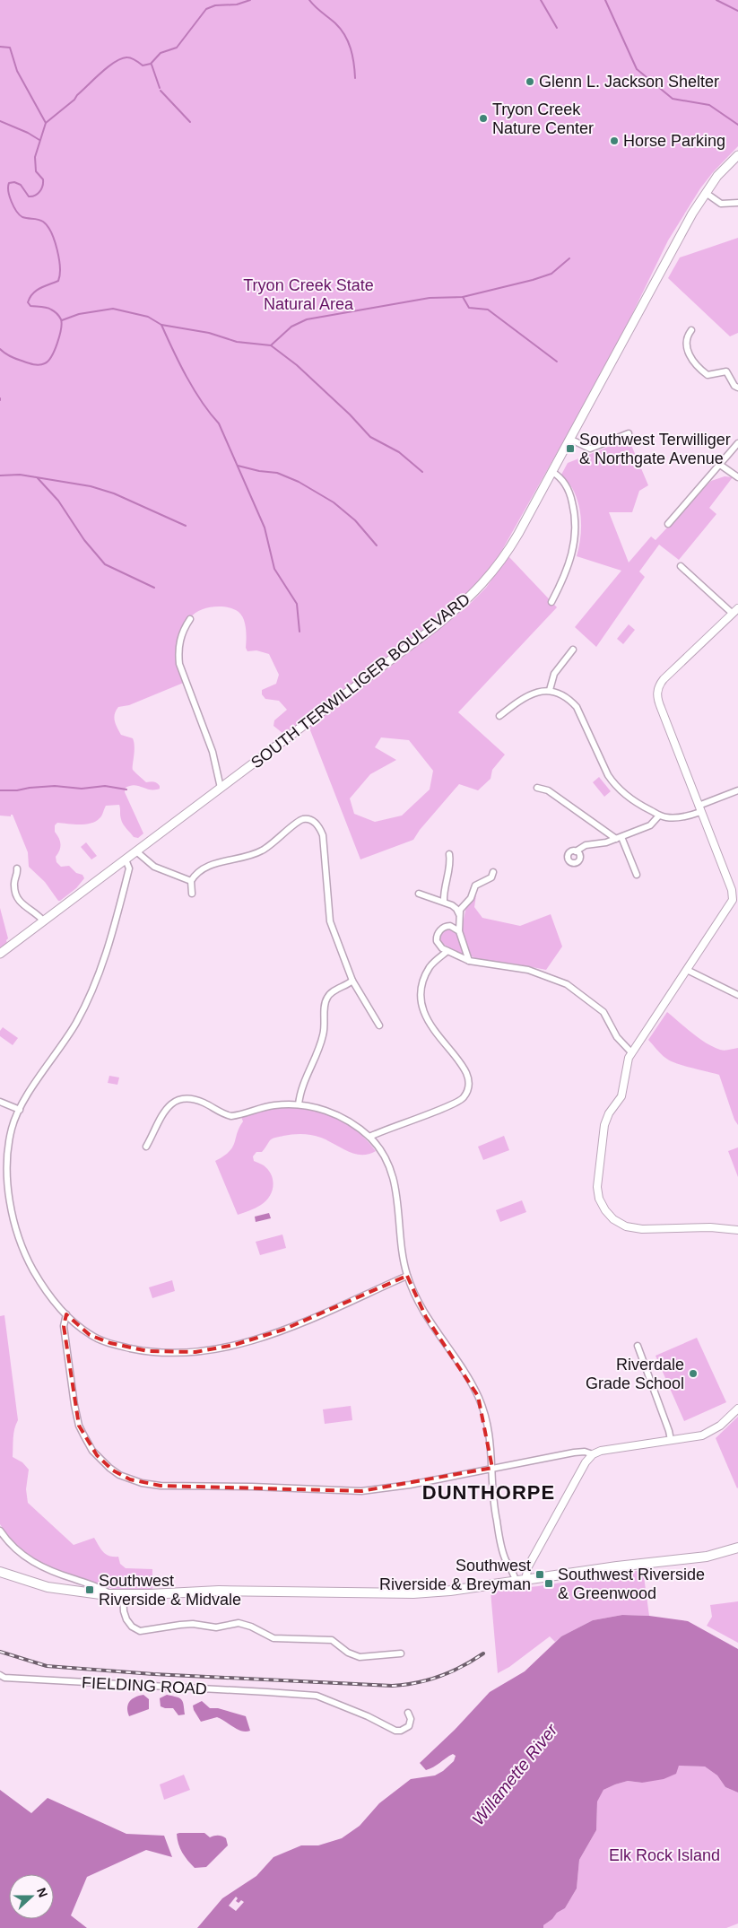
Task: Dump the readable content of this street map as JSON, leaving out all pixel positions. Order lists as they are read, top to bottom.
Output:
{
  "streets": {
    "main road": ["SOUTH TERWILLIGER BOULEVARD"],
    "street": ["FIELDING ROAD"]
  },
  "districts": ["DUNTHORPE"],
  "water": ["Willamette River"],
  "parks": ["Tryon Creek State Natural Area", "Elk Rock Island"],
  "places": {
    "other": [
      "Glenn L. Jackson Shelter",
      "Tryon Creek Nature Center",
      "Horse Parking",
      "Riverdale Grade School"
    ],
    "transit": [
      "Southwest Terwilliger & Northgate Avenue",
      "Southwest Riverside & Breyman",
      "Southwest Riverside & Greenwood",
      "Southwest Riverside & Midvale"
    ]
  },
  "north": "right"
}
